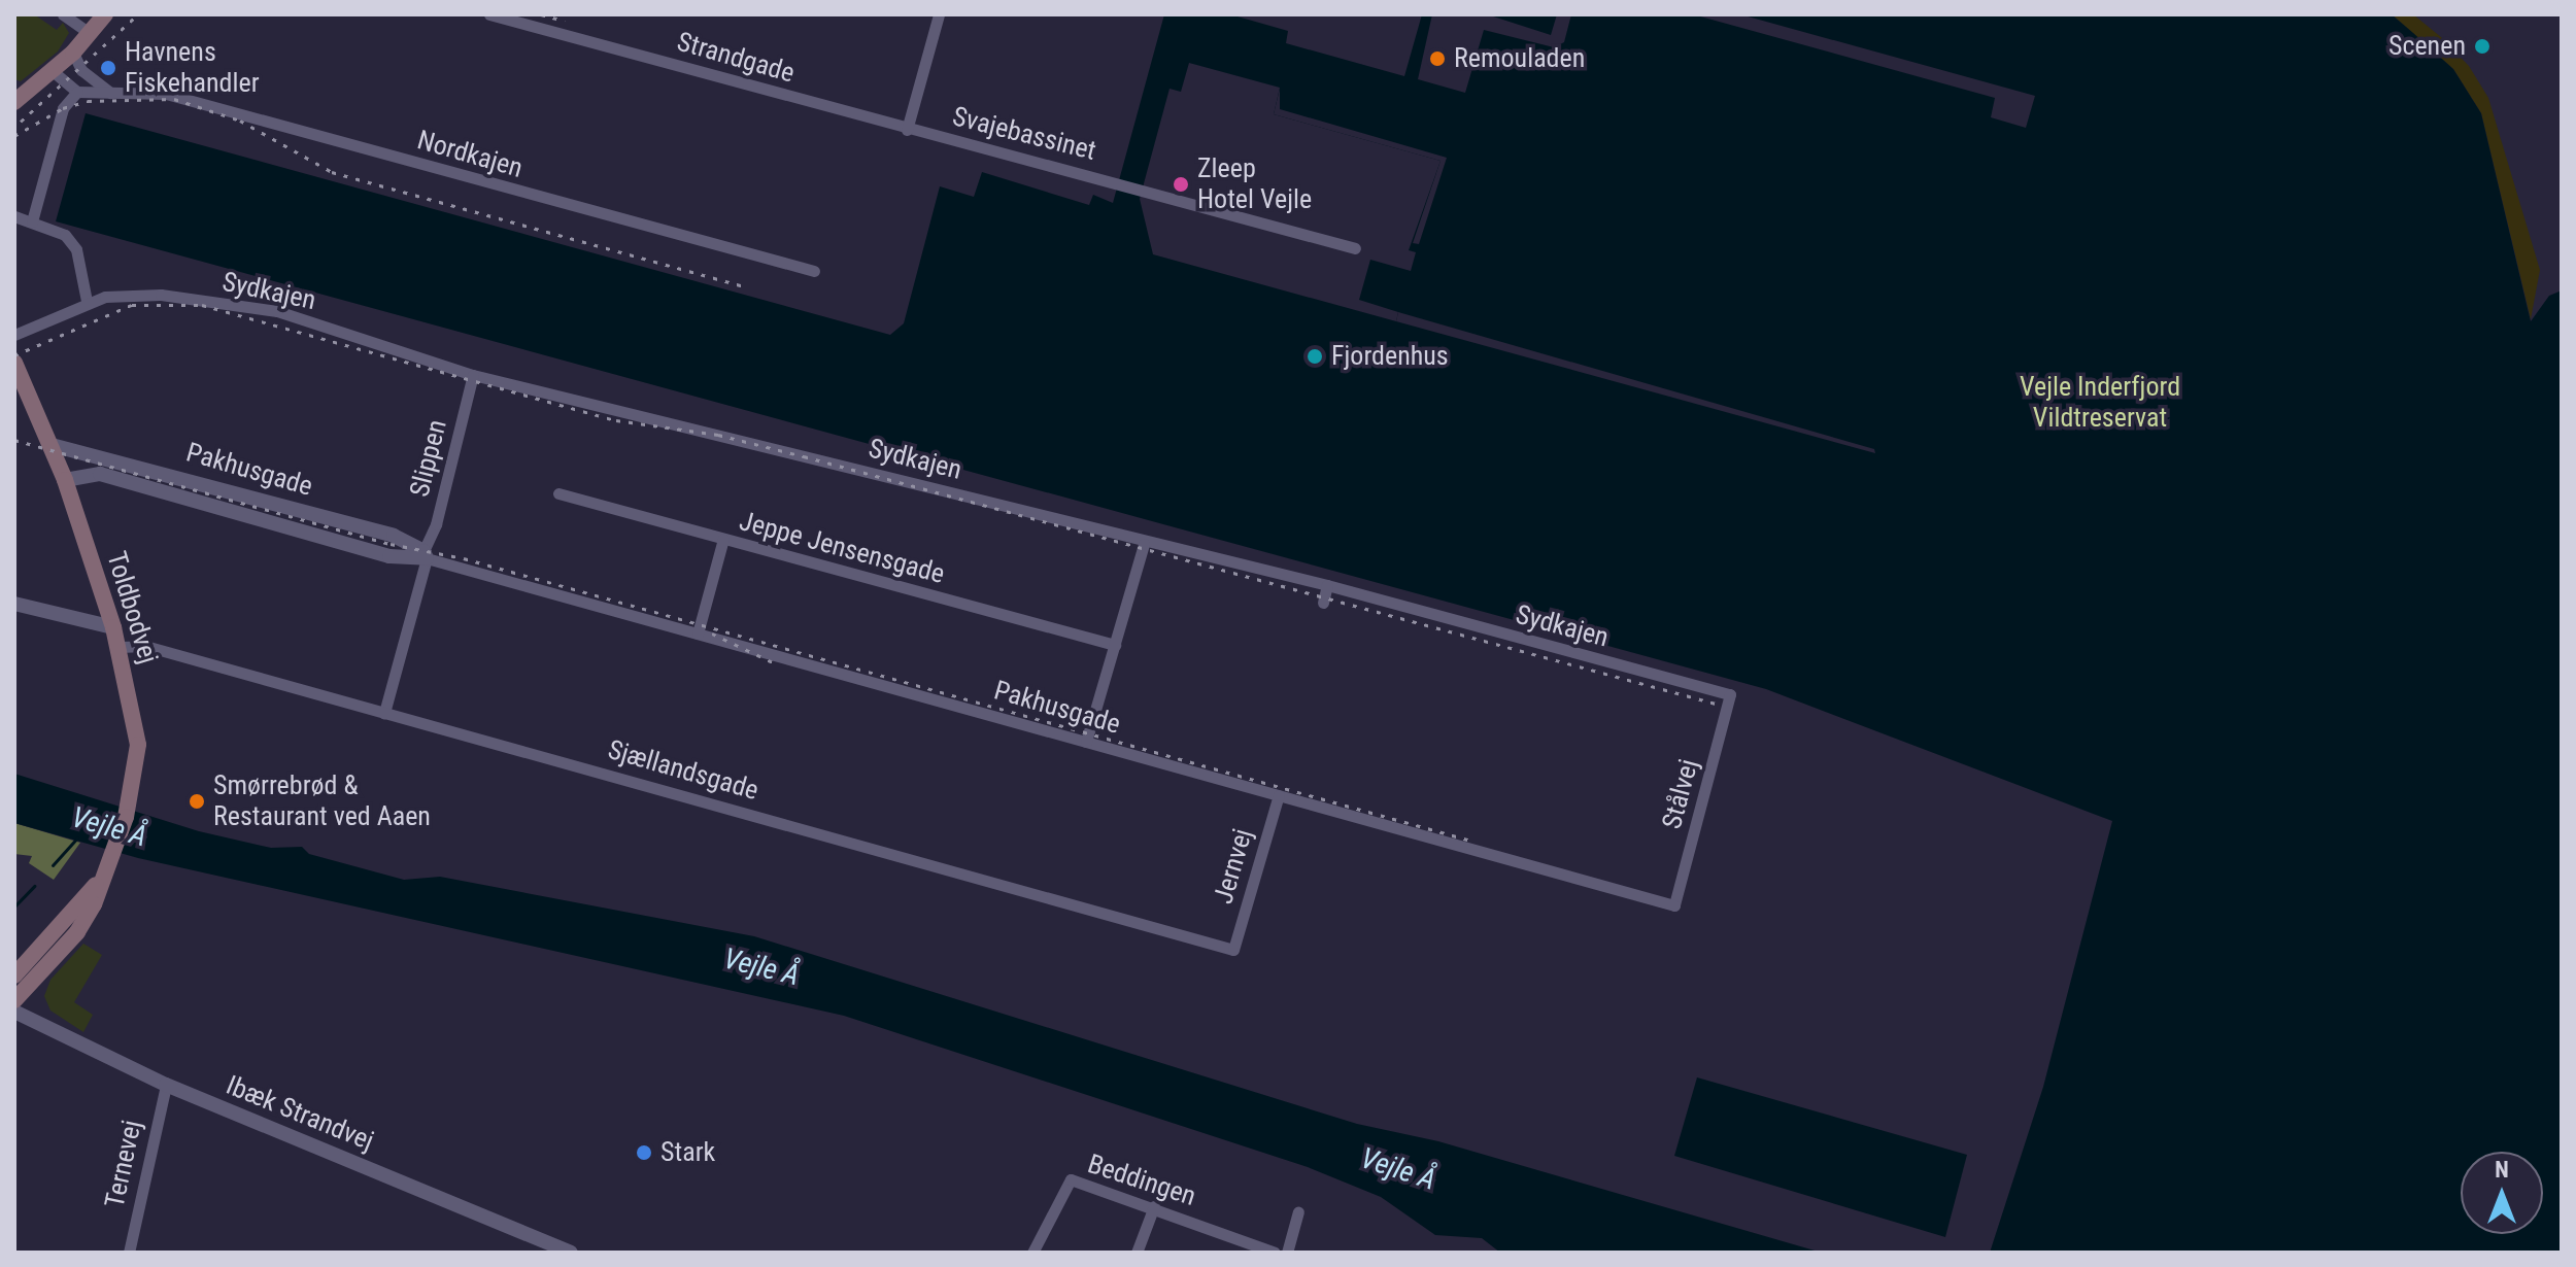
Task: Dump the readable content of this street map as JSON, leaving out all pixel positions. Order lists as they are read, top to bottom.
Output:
{
  "streets": {
    "main road": ["Toldbodvej"],
    "street": [
      "Strandgade",
      "Svajebassinet",
      "Nordkajen",
      "Sydkajen",
      "Slippen",
      "Pakhusgade",
      "Jeppe Jensensgade",
      "Sjællandsgade",
      "Stålvej",
      "Jernvej",
      "Ibæk Strandvej",
      "Ternevej",
      "Beddingen"
    ]
  },
  "crossings": [
    ["Strandgade", "Svajebassinet"],
    ["Sydkajen", "Slippen"],
    ["Sydkajen", "Stålvej"],
    ["Slippen", "Pakhusgade"],
    ["Slippen", "Sjællandsgade"],
    ["Pakhusgade", "Toldbodvej"],
    ["Pakhusgade", "Stålvej"],
    ["Pakhusgade", "Jernvej"],
    ["Toldbodvej", "Sjællandsgade"],
    ["Sjællandsgade", "Jernvej"],
    ["Ibæk Strandvej", "Ternevej"]
  ],
  "water": ["Vejle Å"],
  "parks": ["Vejle Inderfjord Vildtreservat"],
  "places": [
    "Scenen",
    "Remouladen",
    "Havnens Fiskehandler",
    "Zleep Hotel Vejle",
    "Fjordenhus",
    "Smørrebrød & Restaurant ved Aaen",
    "Stark"
  ],
  "north": "top"
}
